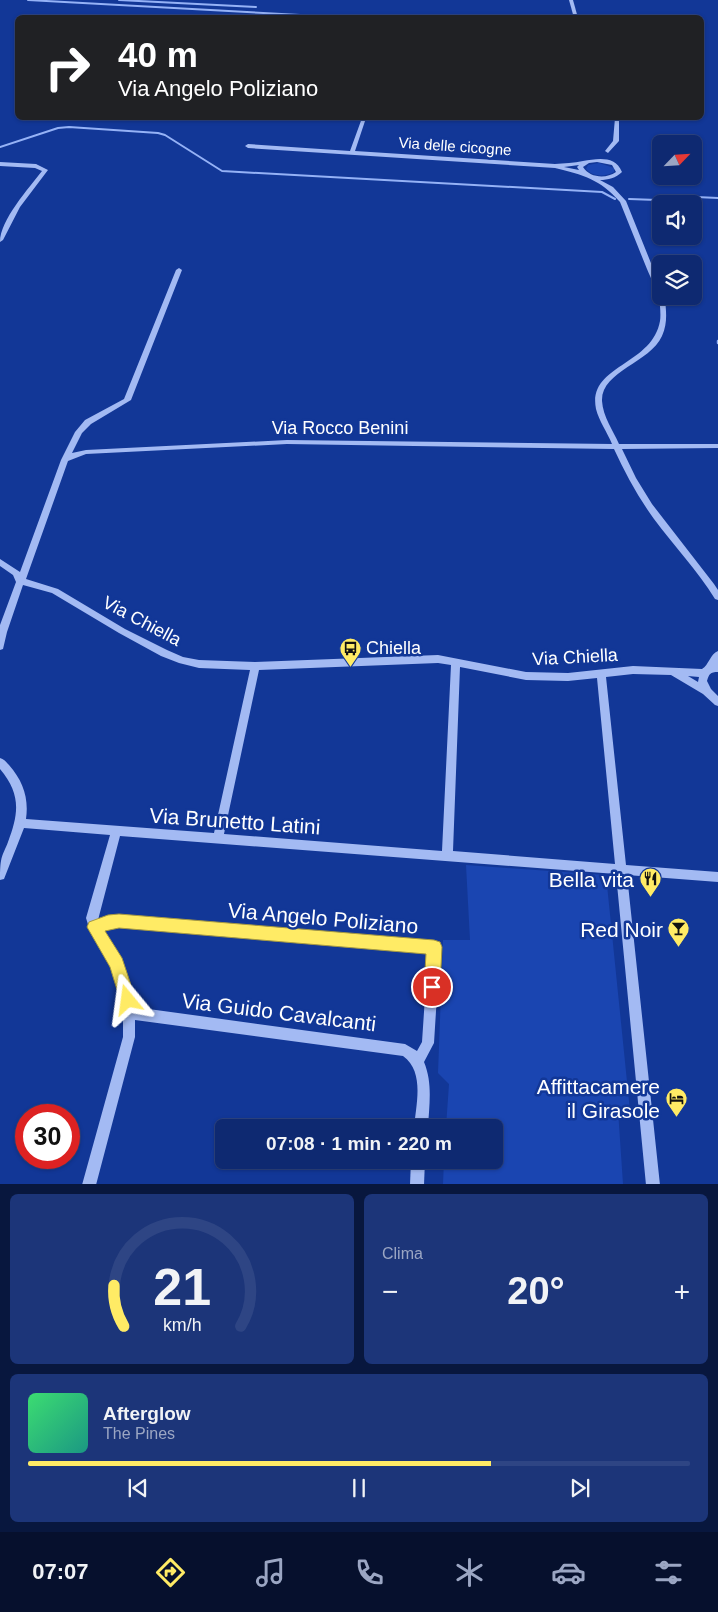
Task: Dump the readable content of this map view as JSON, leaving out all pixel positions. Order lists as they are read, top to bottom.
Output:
{
  "streets": {
    "street": [
      "Via delle cicogne",
      "Via Rocco Benini",
      "Via Chiella",
      "Via Brunetto Latini",
      "Via Angelo Poliziano",
      "Via Guido Cavalcanti"
    ]
  },
  "crossings": [
    ["Via Angelo Poliziano", "Via Guido Cavalcanti"]
  ],
  "places": {
    "bus stop": ["Chiella"],
    "restaurant": ["Bella vita"],
    "bar": ["Red Noir"],
    "hotel": ["Affittacamere il Girasole"]
  },
  "north": "top right",
  "page": {
    "turn": ["40 m", "Via Angelo Poliziano"],
    "limit": "30",
    "trip": "07:08 · 1 min · 220 m",
    "tile": "Clima",
    "heat": ["−", "20°", "+"],
    "song": ["Afterglow", "The Pines"],
    "tabs": "07:07",
    "gauge": ["21", "km/h"]
  }
}
